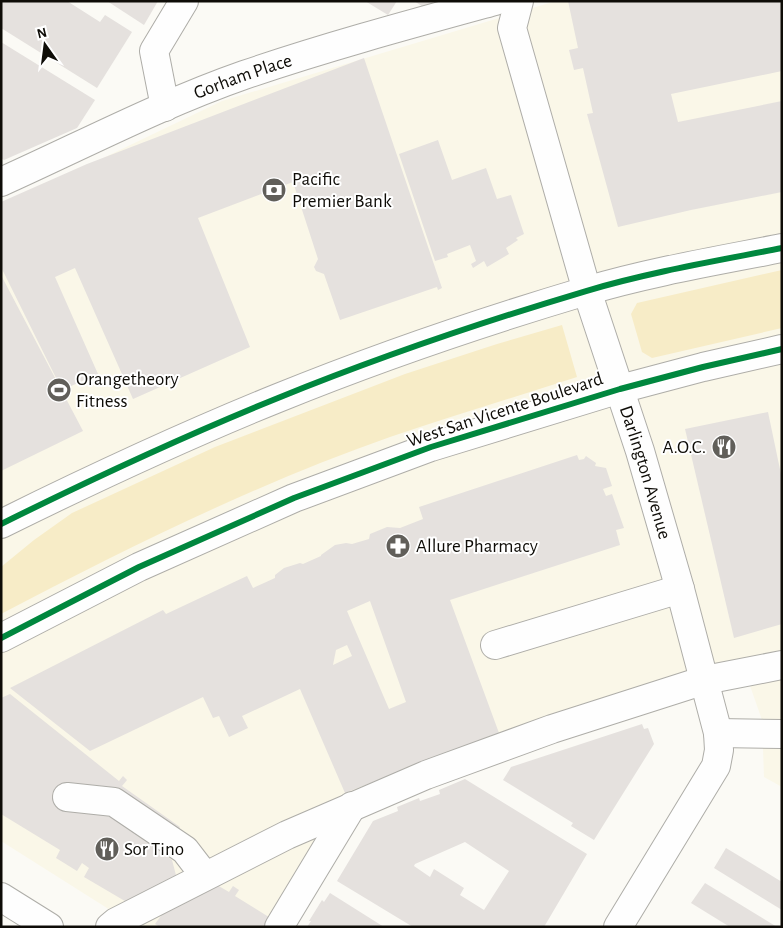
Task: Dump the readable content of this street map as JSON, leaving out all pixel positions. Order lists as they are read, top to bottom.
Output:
{
  "streets": {
    "main road": ["Gorham Place", "West San Vicente Boulevard", "Darlington Avenue"]
  },
  "crossings": [
    ["West San Vicente Boulevard", "Darlington Avenue"]
  ],
  "places": {
    "bank": ["Pacific Premier Bank"],
    "sports": ["Orangetheory Fitness"],
    "restaurant": ["A.O.C.", "Sor Tino"],
    "pharmacy": ["Allure Pharmacy"]
  },
  "north": "top"
}
